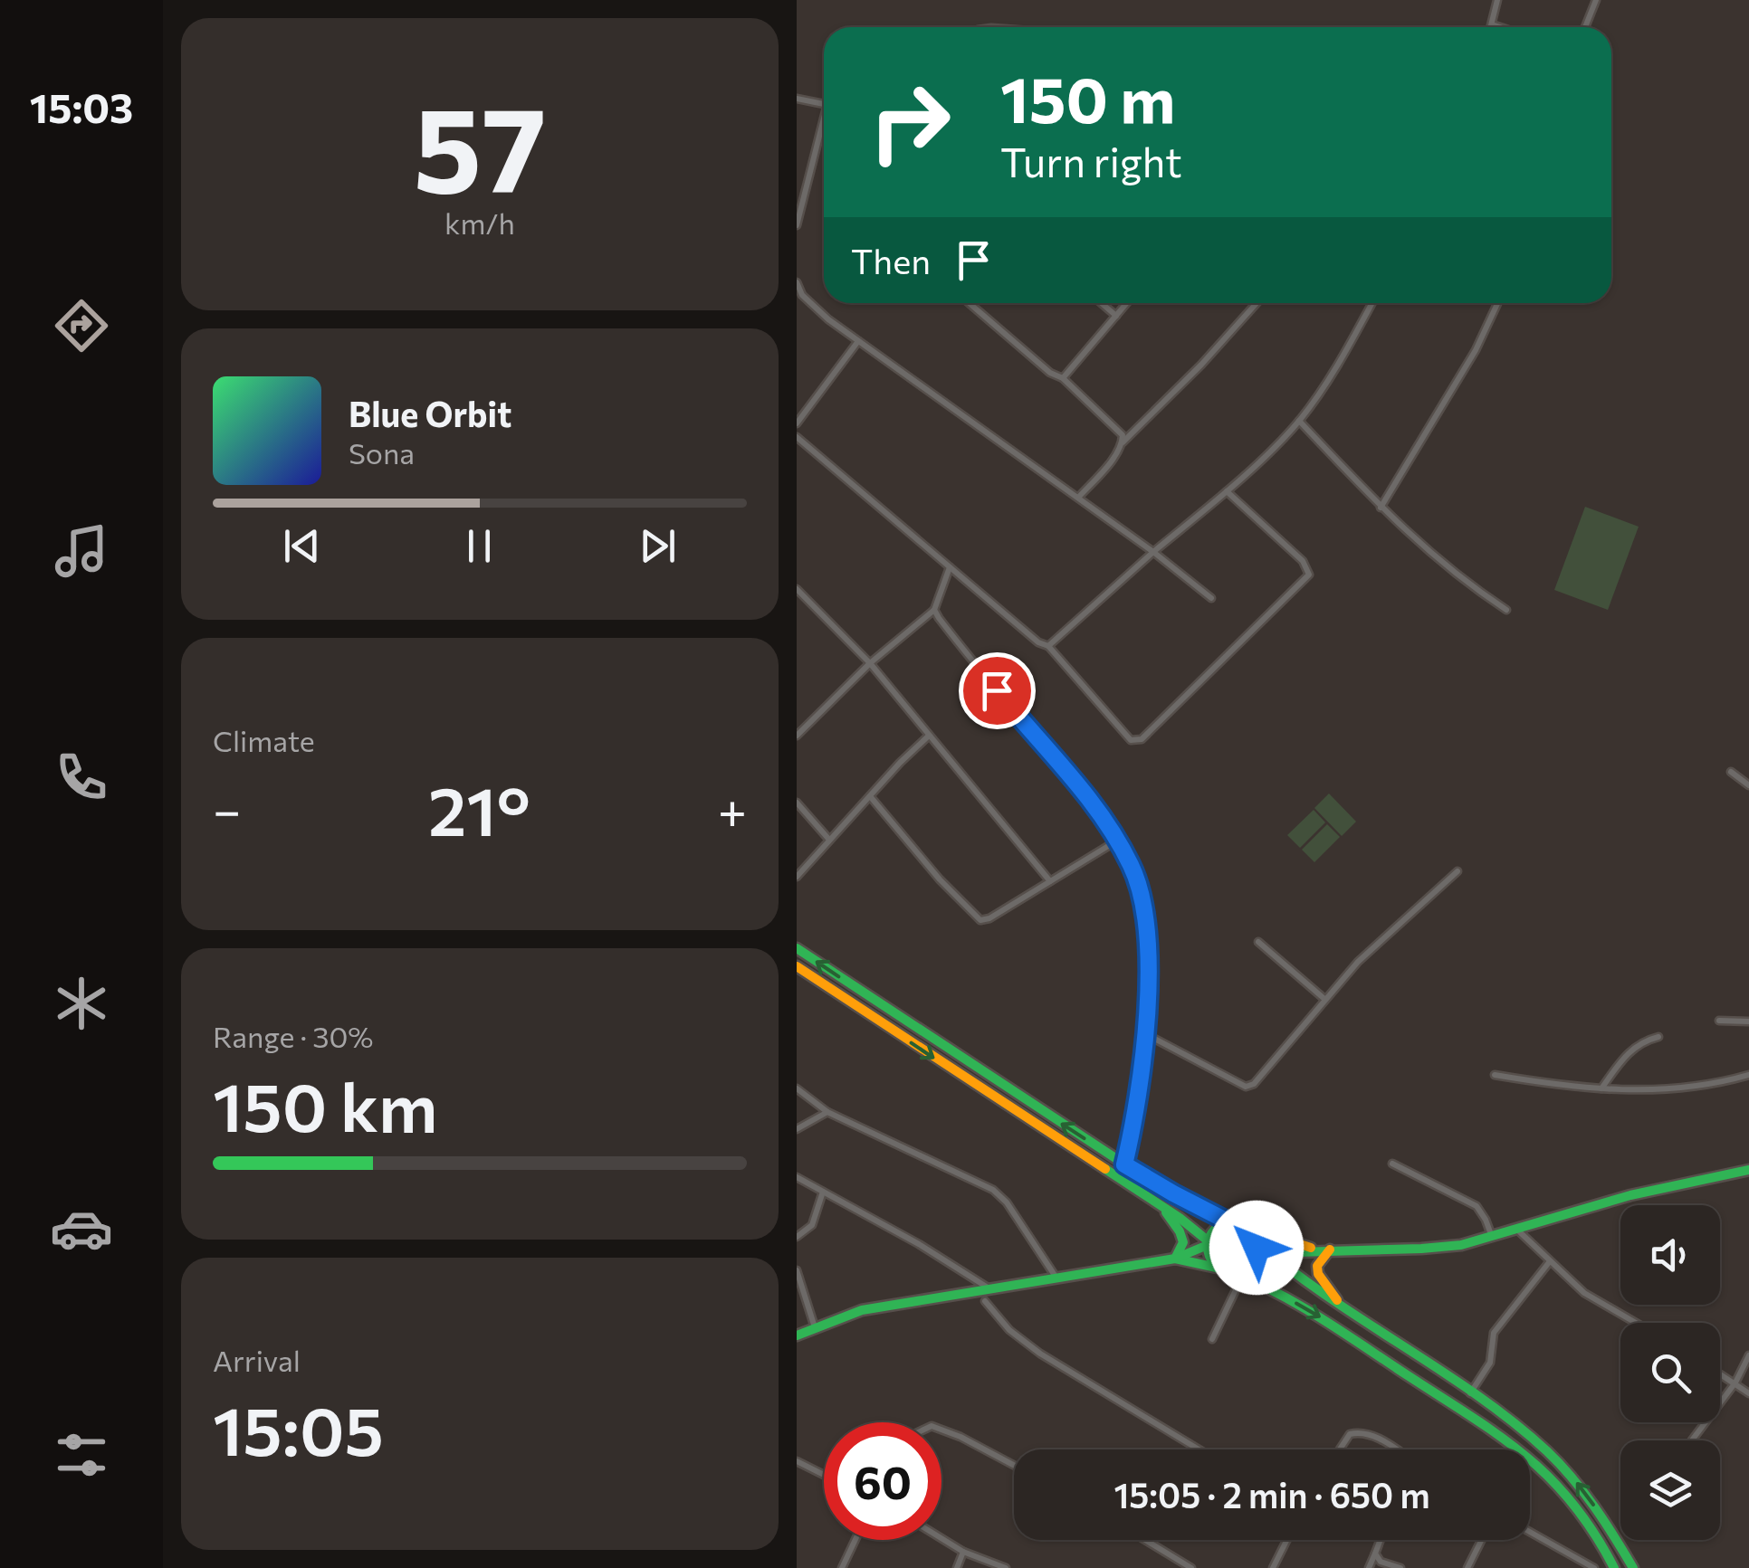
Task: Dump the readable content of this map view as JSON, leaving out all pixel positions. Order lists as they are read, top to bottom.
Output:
{
  "page": {
    "tabs": "15:03",
    "tile": [
      ["57", "km/h"],
      "Climate",
      ["Range · 30%", "150 km"],
      ["Arrival", "15:05"]
    ],
    "turn": ["150 m", "Turn right"],
    "then": "Then",
    "song": ["Blue Orbit", "Sona"],
    "heat": ["−", "21°", "+"],
    "limit": "60",
    "trip": "15:05 · 2 min · 650 m"
  }
}
